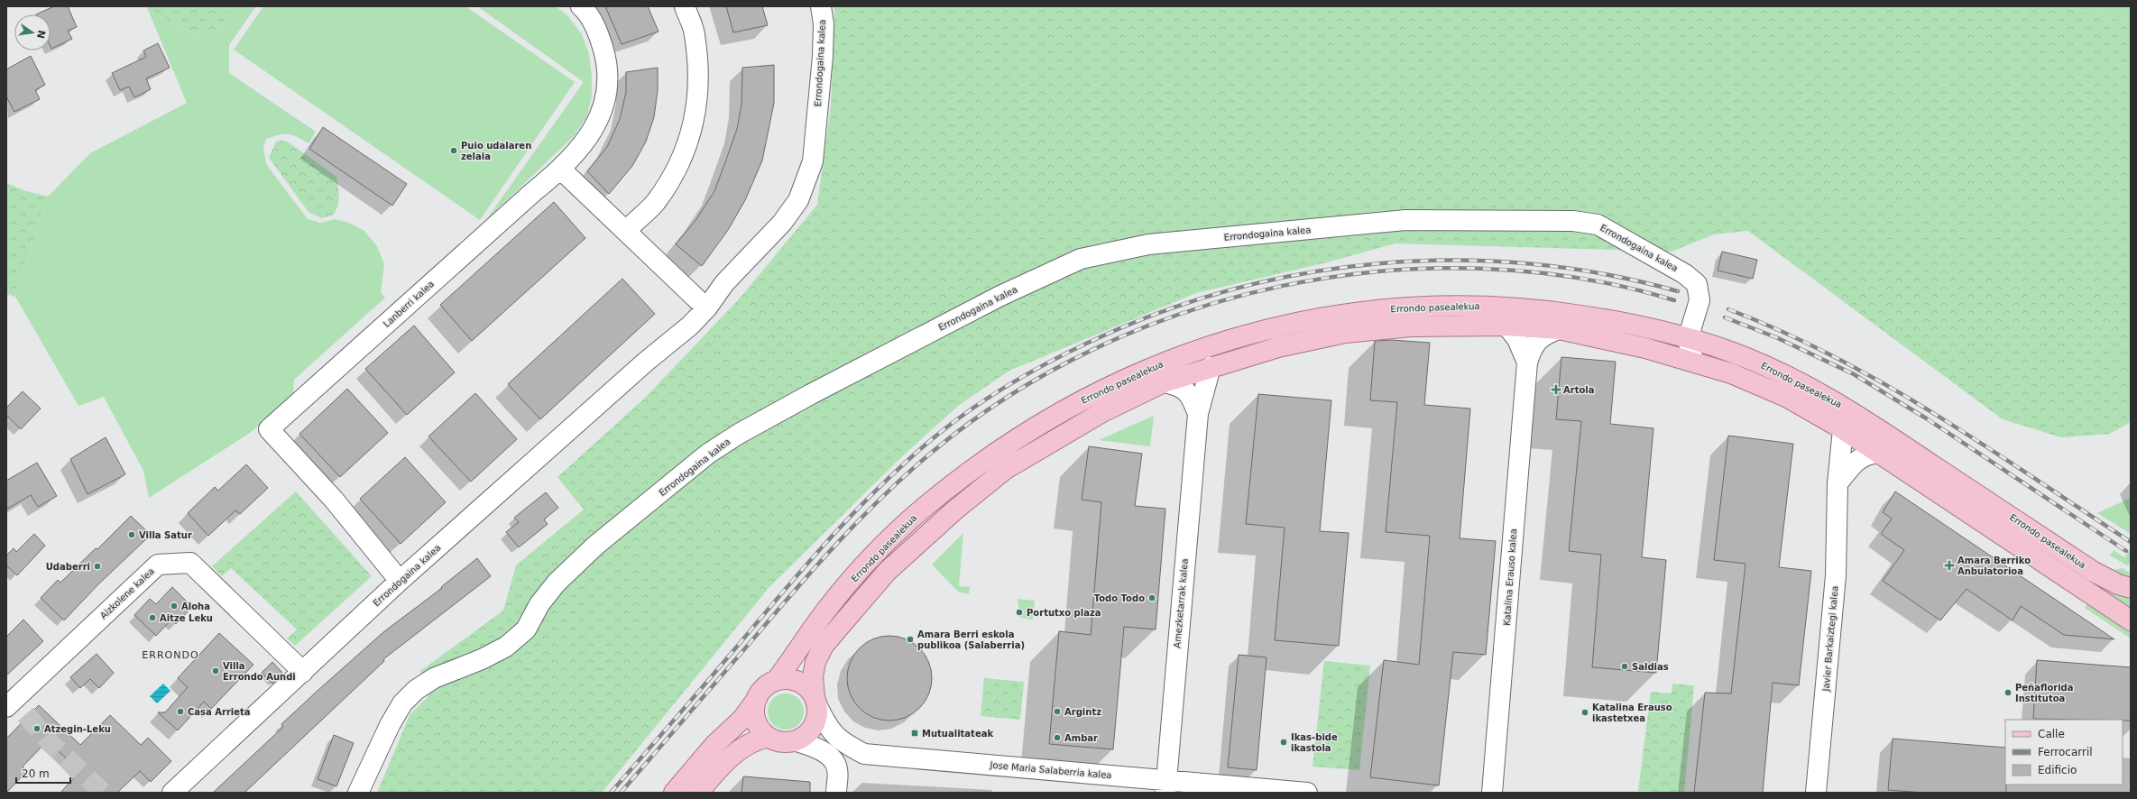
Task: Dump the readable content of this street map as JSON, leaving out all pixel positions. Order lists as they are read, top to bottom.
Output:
{
  "streets": {
    "main road": ["Errondo pasealekua"],
    "street": [
      "Errondogaina kalea",
      "Lanberri kalea",
      "Katalina Erauso kalea",
      "Aizkolene kalea",
      "Amezketarrak kalea",
      "Javier Barkaiztegi kalea",
      "Jose Maria Salaberria kalea"
    ]
  },
  "crossings": [
    ["Errondogaina kalea", "Lanberri kalea"],
    ["Errondogaina kalea", "Errondo pasealekua"],
    ["Errondogaina kalea", "Aizkolene kalea"],
    ["Errondo pasealekua", "Katalina Erauso kalea"],
    ["Errondo pasealekua", "Amezketarrak kalea"],
    ["Errondo pasealekua", "Javier Barkaiztegi kalea"],
    ["Errondo pasealekua", "Jose Maria Salaberria kalea"],
    ["Amezketarrak kalea", "Jose Maria Salaberria kalea"]
  ],
  "districts": ["ERRONDO"],
  "places": {
    "other": [
      "Puio udalaren zelaia",
      "Villa Satur",
      "Udaberri",
      "Todo Todo",
      "Aloha",
      "Portutxo plaza",
      "Aitze Leku",
      "Amara Berri eskola publikoa (Salaberria)",
      "Saldias",
      "Villa Errondo Aundi",
      "Peñaflorida Institutoa",
      "Casa Arrieta",
      "Argintz",
      "Katalina Erauso ikastetxea",
      "Atzegin-Leku",
      "Ambar",
      "Ikas-bide ikastola"
    ],
    "health": ["Artola", "Amara Berriko Anbulatorioa"],
    "transit": ["Mutualitateak"]
  },
  "legend": ["Calle", "Ferrocarril", "Edificio"],
  "scale_bar": "20 m",
  "north": "right"
}
